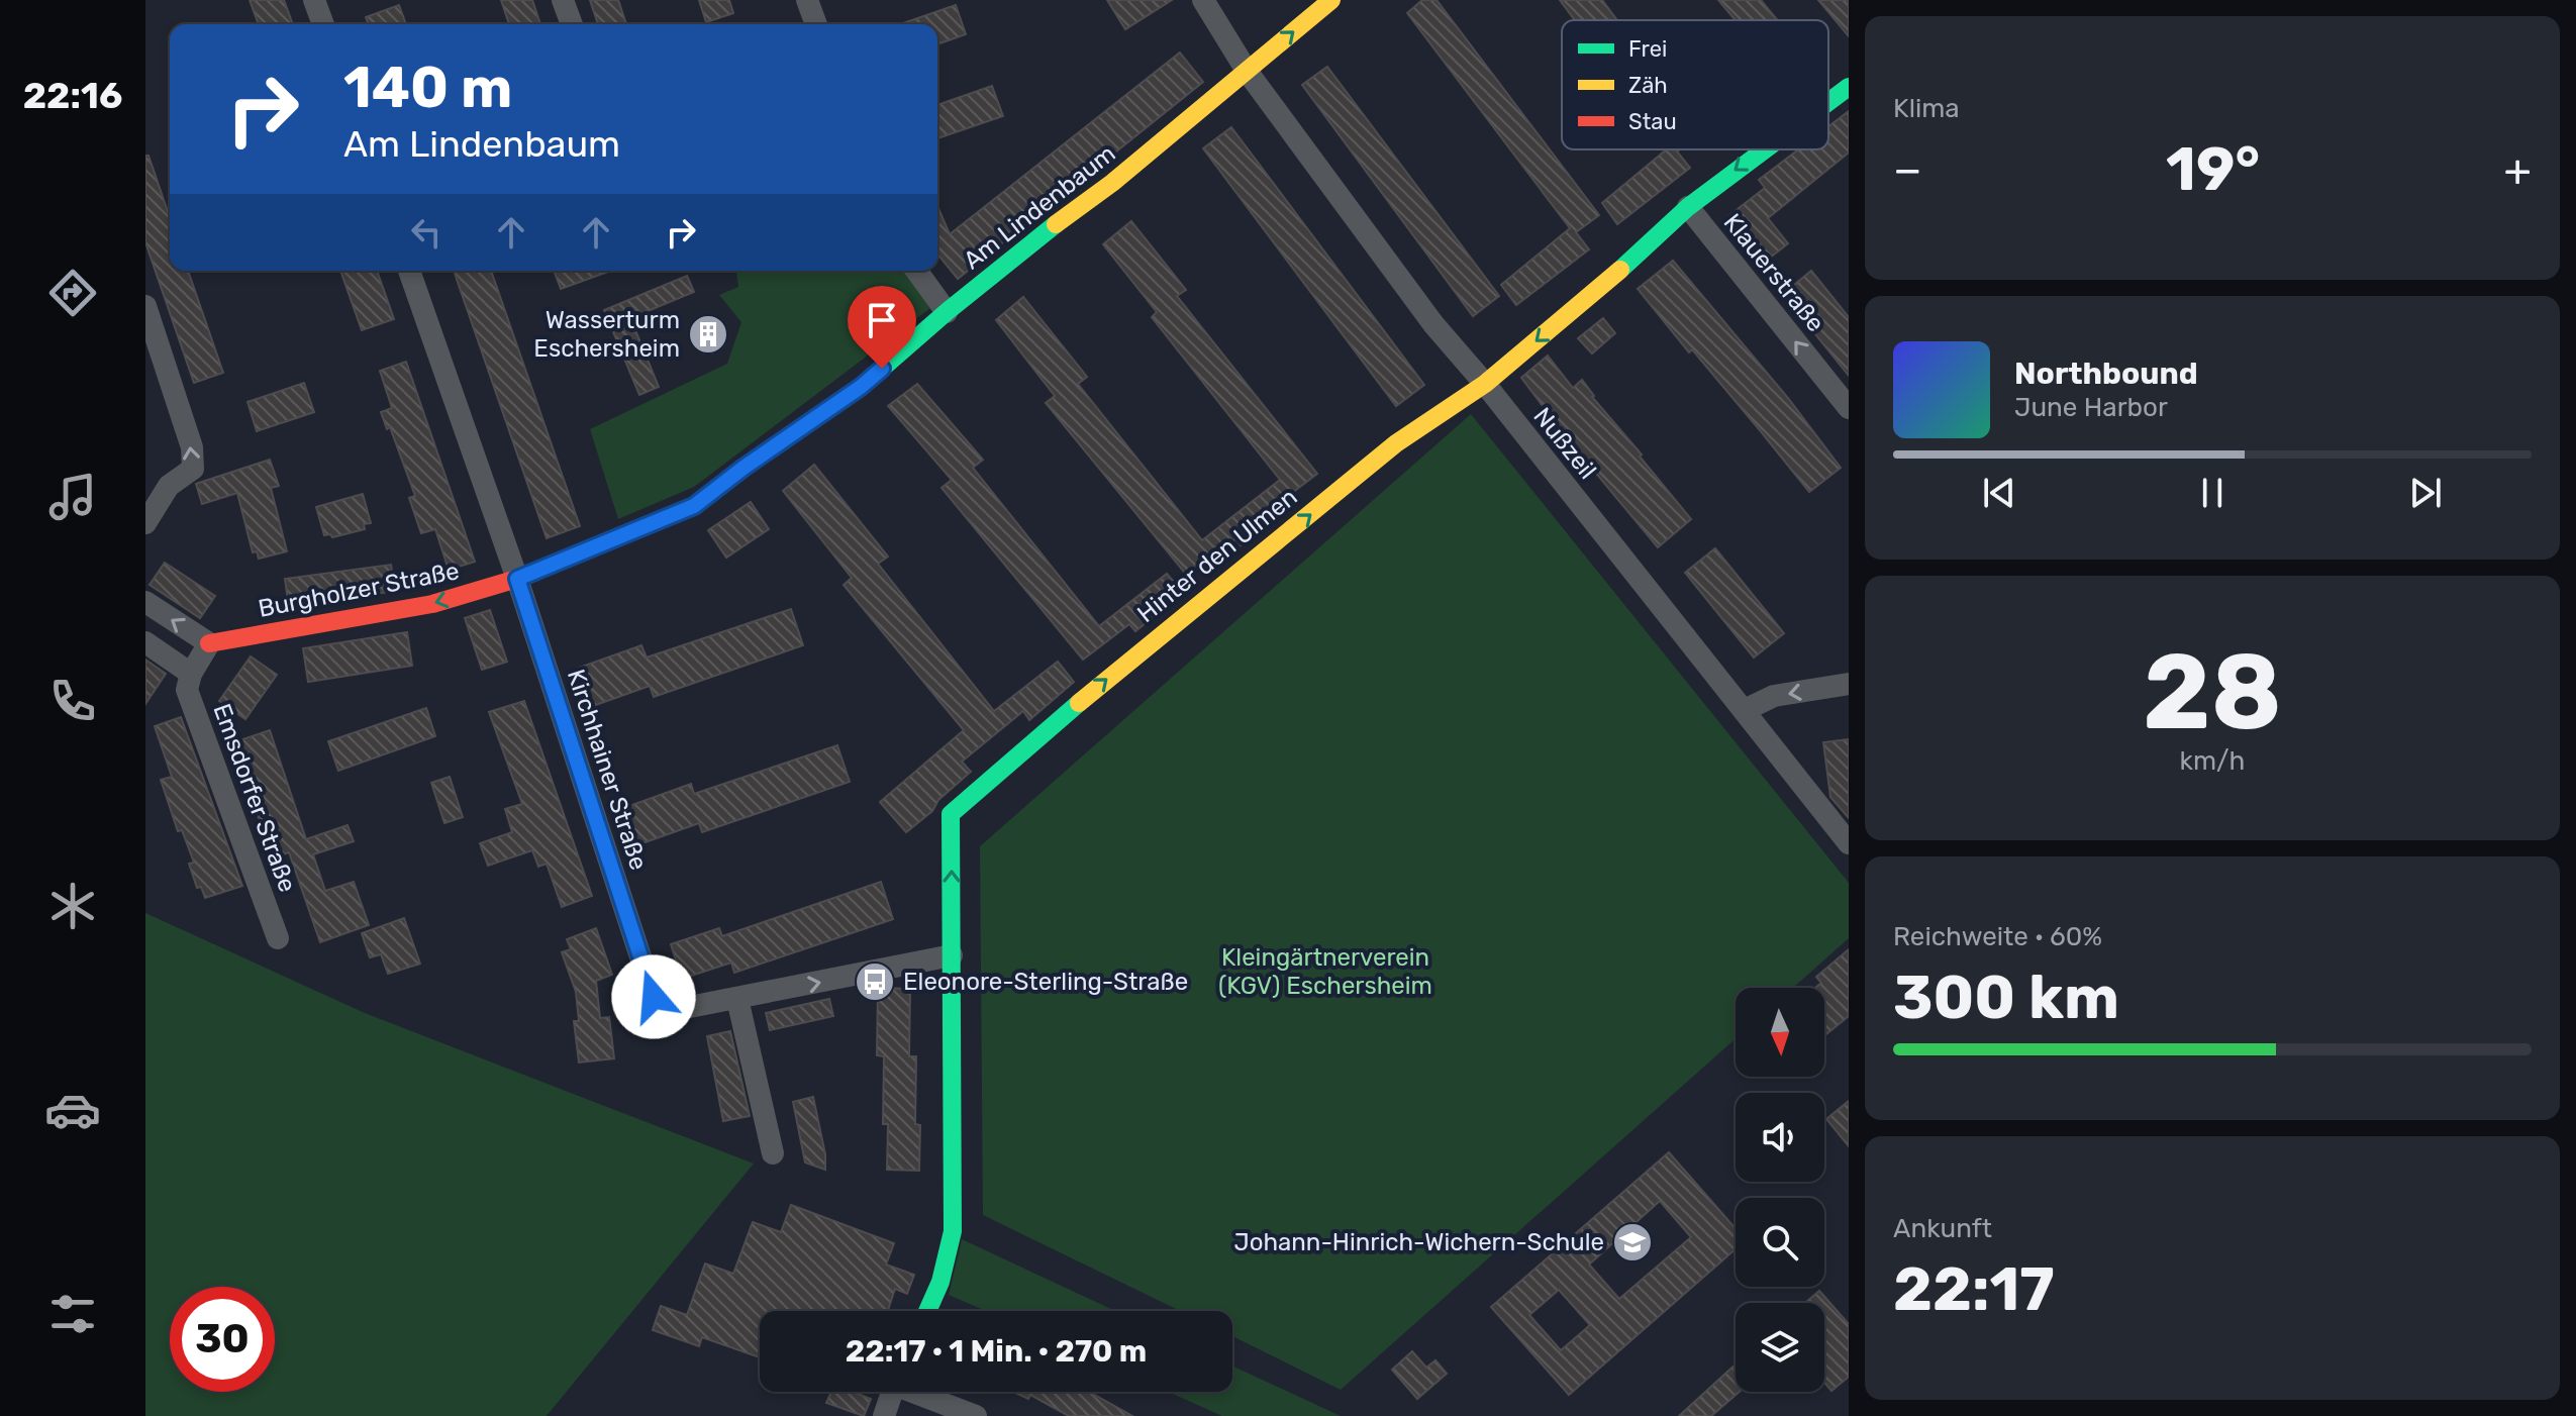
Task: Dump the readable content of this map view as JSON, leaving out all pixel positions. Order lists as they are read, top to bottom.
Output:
{
  "streets": {
    "street": [
      "Am Lindenbaum",
      "Klauerstraße",
      "Nußzeil",
      "Hinter den Ulmen",
      "Burgholzer Straße",
      "Kirchhainer Straße",
      "Emsdorfer Straße"
    ]
  },
  "crossings": [
    ["Am Lindenbaum", "Nußzeil"],
    ["Am Lindenbaum", "Burgholzer Straße"],
    ["Am Lindenbaum", "Kirchhainer Straße"],
    ["Klauerstraße", "Hinter den Ulmen"],
    ["Nußzeil", "Hinter den Ulmen"],
    ["Hinter den Ulmen", "Kirchhainer Straße"],
    ["Burgholzer Straße", "Kirchhainer Straße"]
  ],
  "one_way": ["Klauerstraße", "Burgholzer Straße"],
  "parks": ["Kleingärtnerverein (KGV) Eschersheim"],
  "places": {
    "building": ["Wasserturm Eschersheim"],
    "bus stop": ["Eleonore-Sterling-Straße"],
    "school or university": ["Johann-Hinrich-Wichern-Schule"]
  },
  "legend": ["Frei", "Zäh", "Stau"],
  "north": "bottom",
  "page": {
    "tabs": "22:16",
    "tile": [
      "Klima",
      ["28", "km/h"],
      ["Reichweite · 60%", "300 km"],
      ["Ankunft", "22:17"]
    ],
    "turn": ["140 m", "Am Lindenbaum"],
    "heat": ["−", "19°", "+"],
    "song": ["Northbound", "June Harbor"],
    "limit": "30",
    "trip": "22:17 · 1 Min. · 270 m"
  }
}
